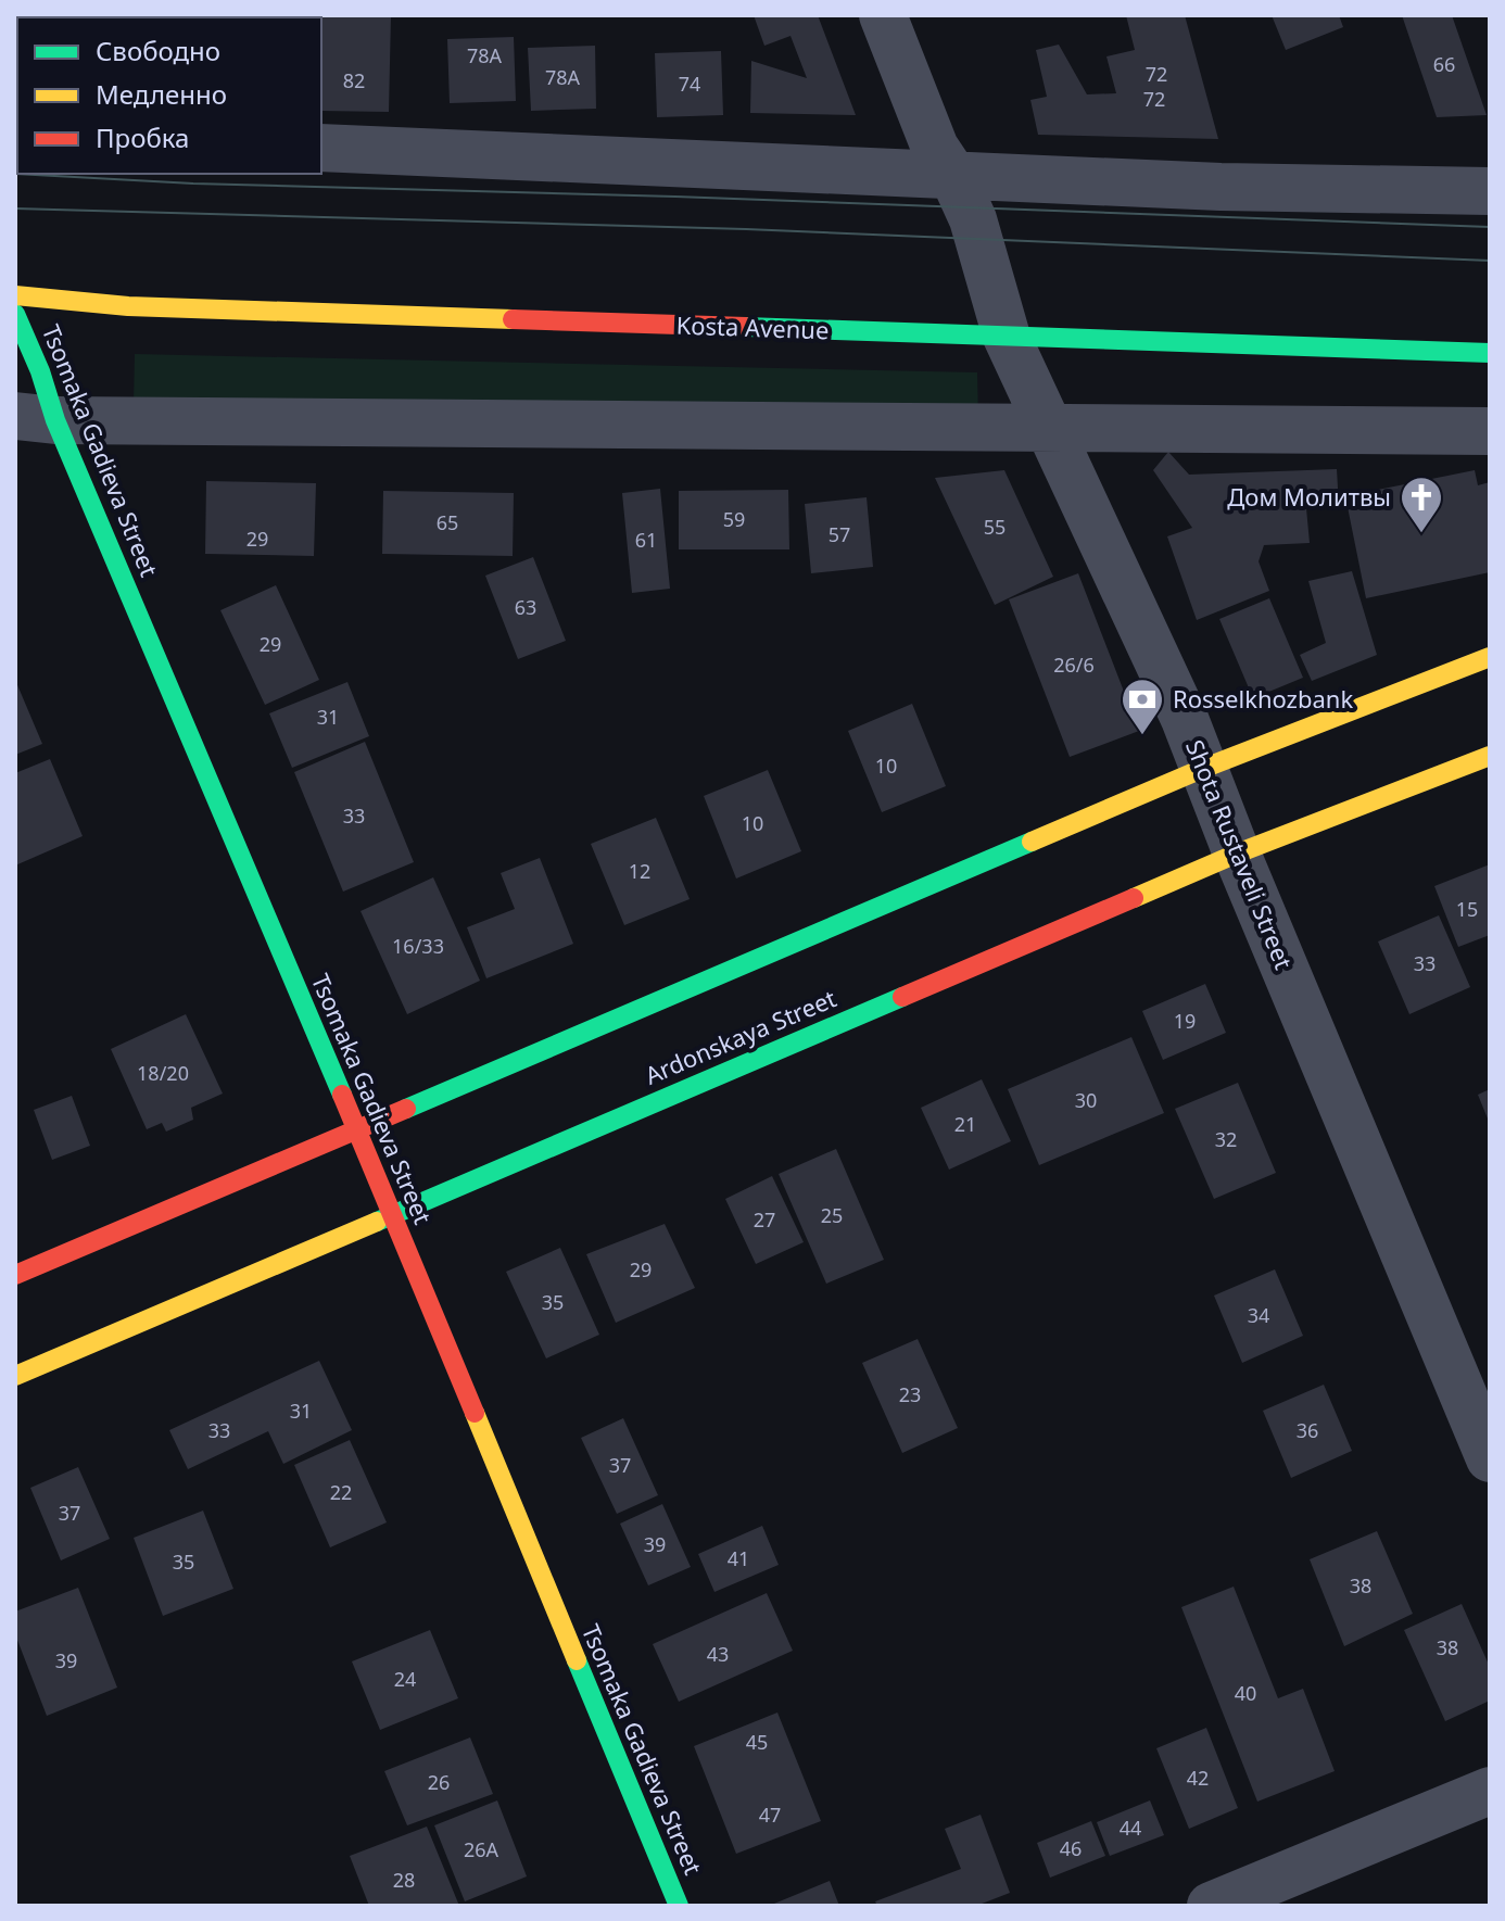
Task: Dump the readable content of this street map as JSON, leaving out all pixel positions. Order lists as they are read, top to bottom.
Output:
{
  "streets": {
    "main road": ["Kosta Avenue", "Tsomaka Gadieva Street", "Ardonskaya Street"],
    "street": ["Shota Rustaveli Street"]
  },
  "crossings": [
    ["Kosta Avenue", "Shota Rustaveli Street"],
    ["Tsomaka Gadieva Street", "Ardonskaya Street"],
    ["Shota Rustaveli Street", "Ardonskaya Street"]
  ],
  "places": {
    "church": ["Дом Молитвы"],
    "bank": ["Rosselkhozbank"]
  },
  "house_numbers": [
    "78А",
    "66",
    "72",
    "78А",
    "82",
    "74",
    "72",
    "59",
    "65",
    "55",
    "57",
    "29",
    "61",
    "63",
    "29",
    "26/6",
    "31",
    "10",
    "33",
    "10",
    "12",
    "15",
    "16/33",
    "33",
    "19",
    "18/20",
    "30",
    "21",
    "32",
    "25",
    "27",
    "29",
    "35",
    "34",
    "23",
    "31",
    "33",
    "36",
    "37",
    "22",
    "37",
    "39",
    "41",
    "35",
    "38",
    "38",
    "43",
    "39",
    "24",
    "40",
    "45",
    "42",
    "26",
    "47",
    "44",
    "46",
    "26А",
    "28"
  ],
  "legend": ["Свободно", "Медленно", "Пробка"]
}
